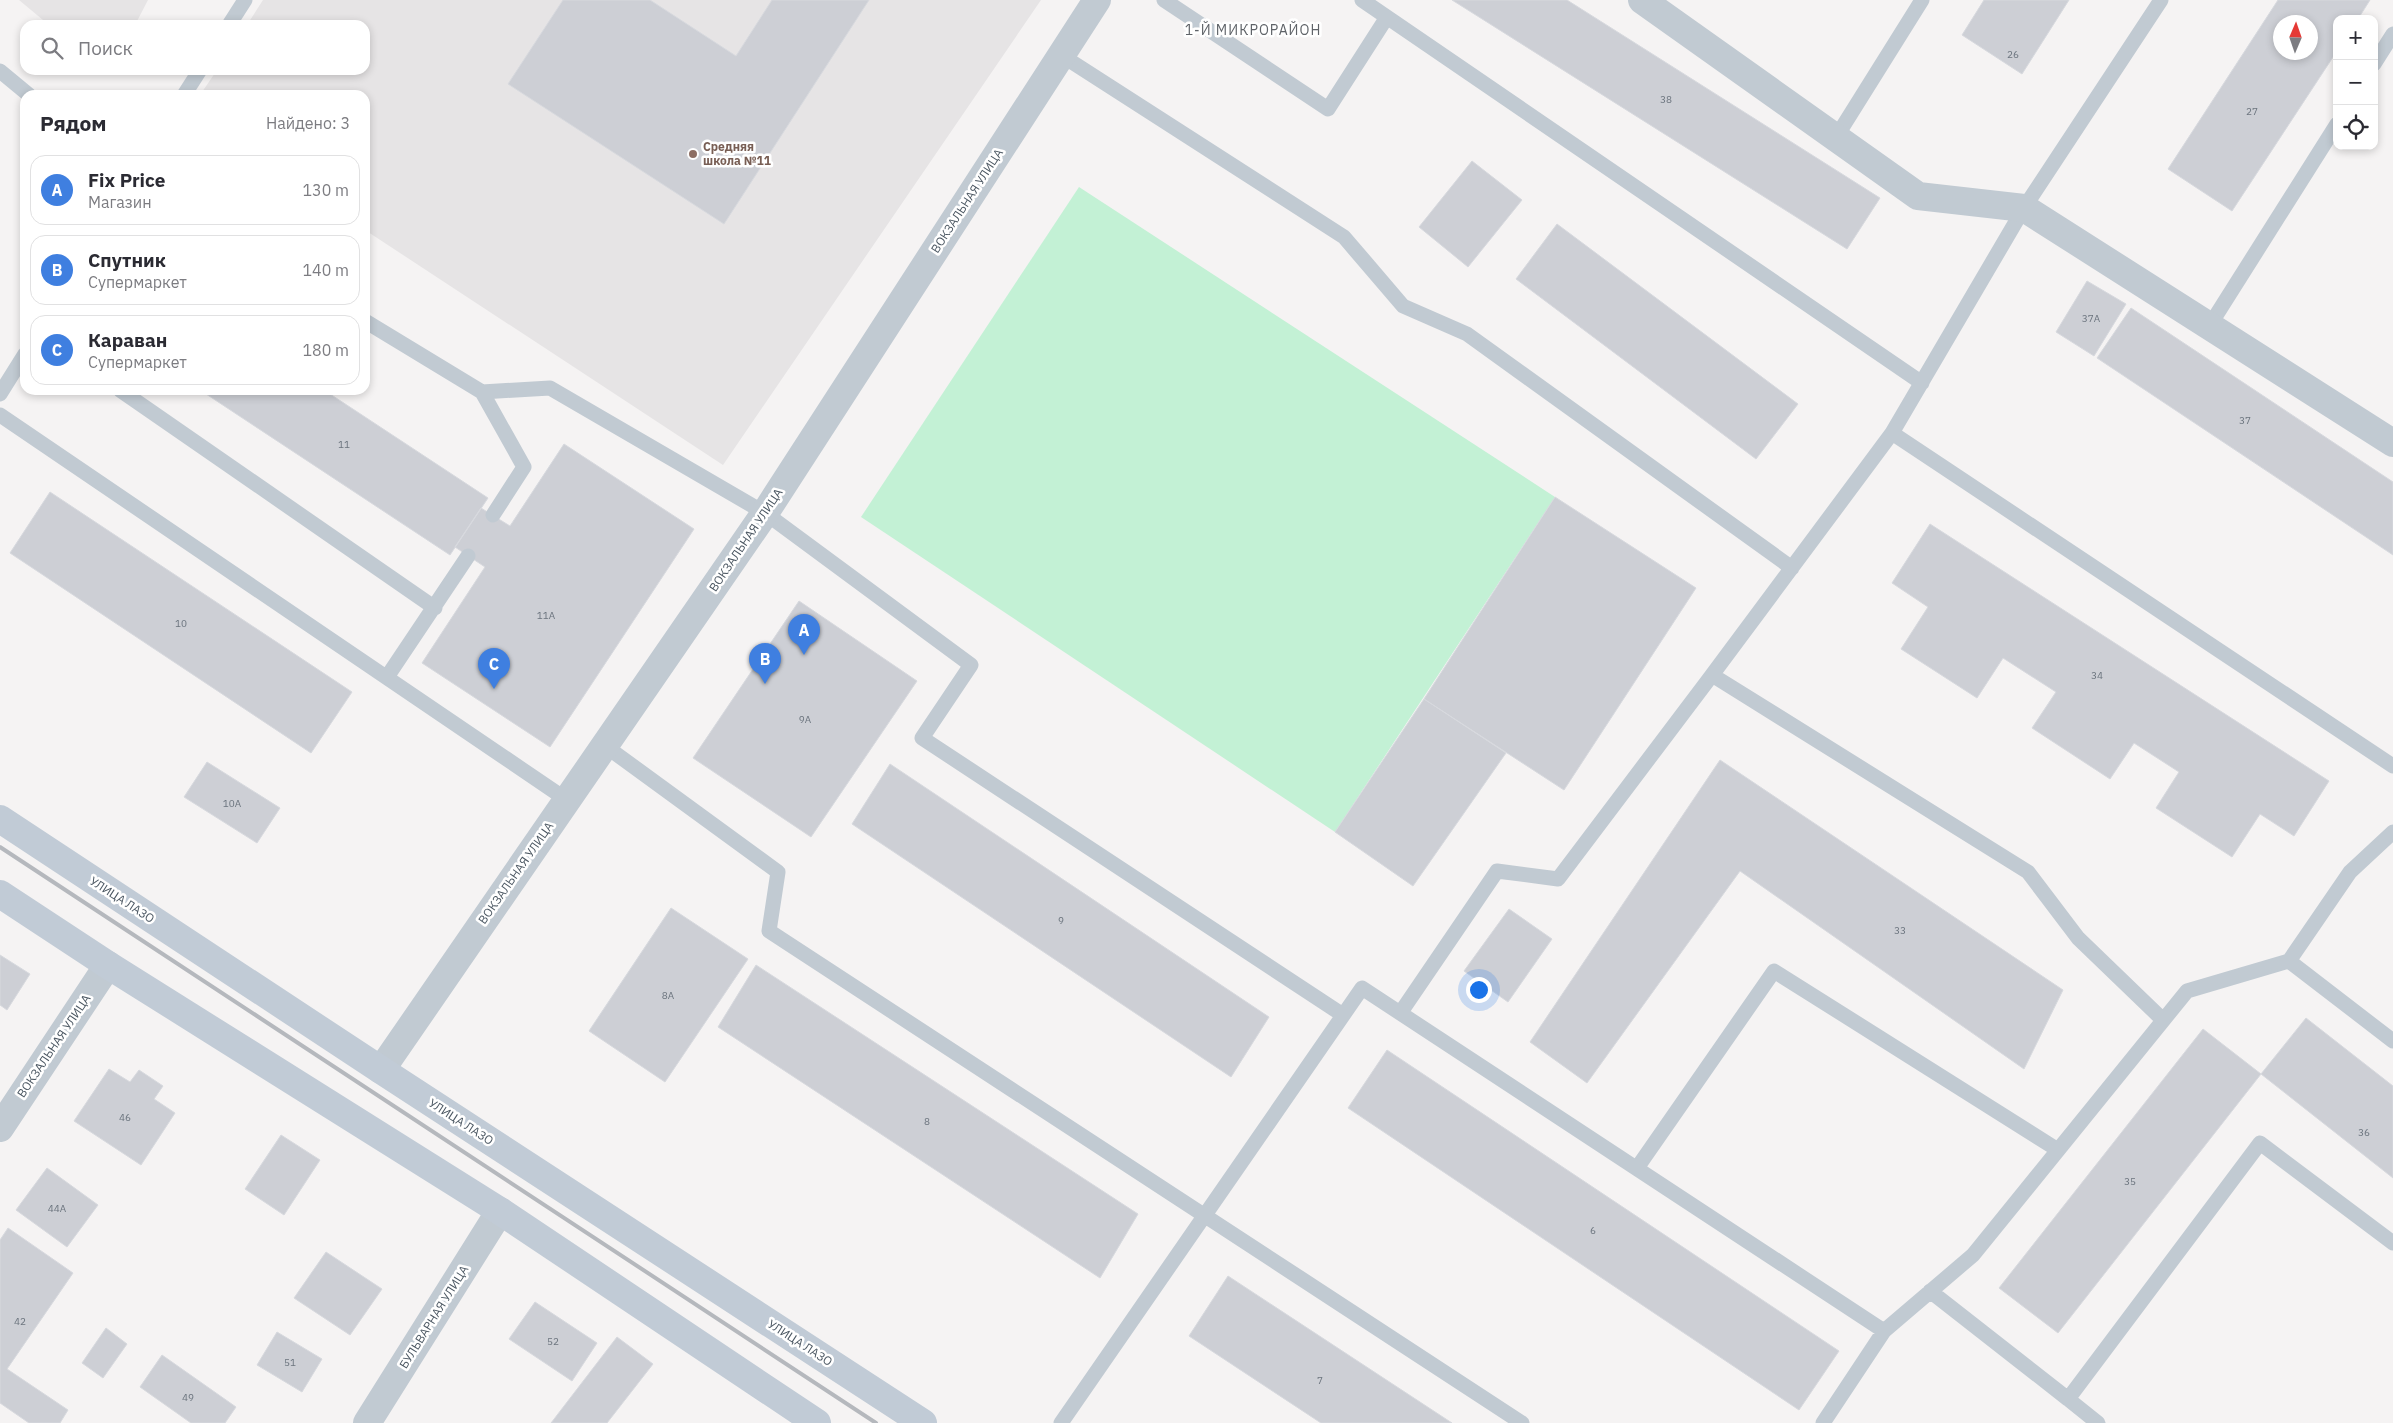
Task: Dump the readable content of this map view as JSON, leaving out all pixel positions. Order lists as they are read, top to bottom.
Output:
{
  "streets": {
    "main road": ["УЛИЦА ЛАЗО"],
    "street": ["ВОКЗАЛЬНАЯ УЛИЦА", "БУЛЬВАРНАЯ УЛИЦА"]
  },
  "crossings": [
    ["ВОКЗАЛЬНАЯ УЛИЦА", "УЛИЦА ЛАЗО"]
  ],
  "districts": ["1-Й МИКРОРАЙОН"],
  "places": ["Средняя школа №11"],
  "house_numbers": [
    "26",
    "38",
    "27",
    "37А",
    "37",
    "11",
    "11А",
    "10",
    "34",
    "9А",
    "10А",
    "9",
    "33",
    "8А",
    "46",
    "8",
    "36",
    "35",
    "44А",
    "6",
    "42",
    "52",
    "51",
    "7",
    "49"
  ],
  "north": "top",
  "page": {
    "map_buttons": ["+", "−"],
    "search": "Поиск",
    "heading": ["Рядом", "Найдено: 3"],
    "list": [
      {
        "mark": "A",
        "name": "Fix Price",
        "note": "Магазин",
        "value": "130 m"
      },
      {
        "mark": "B",
        "name": "Спутник",
        "note": "Супермаркет",
        "value": "140 m"
      },
      {
        "mark": "C",
        "name": "Караван",
        "note": "Супермаркет",
        "value": "180 m"
      }
    ],
    "pins": ["A", "B", "C"]
  }
}
